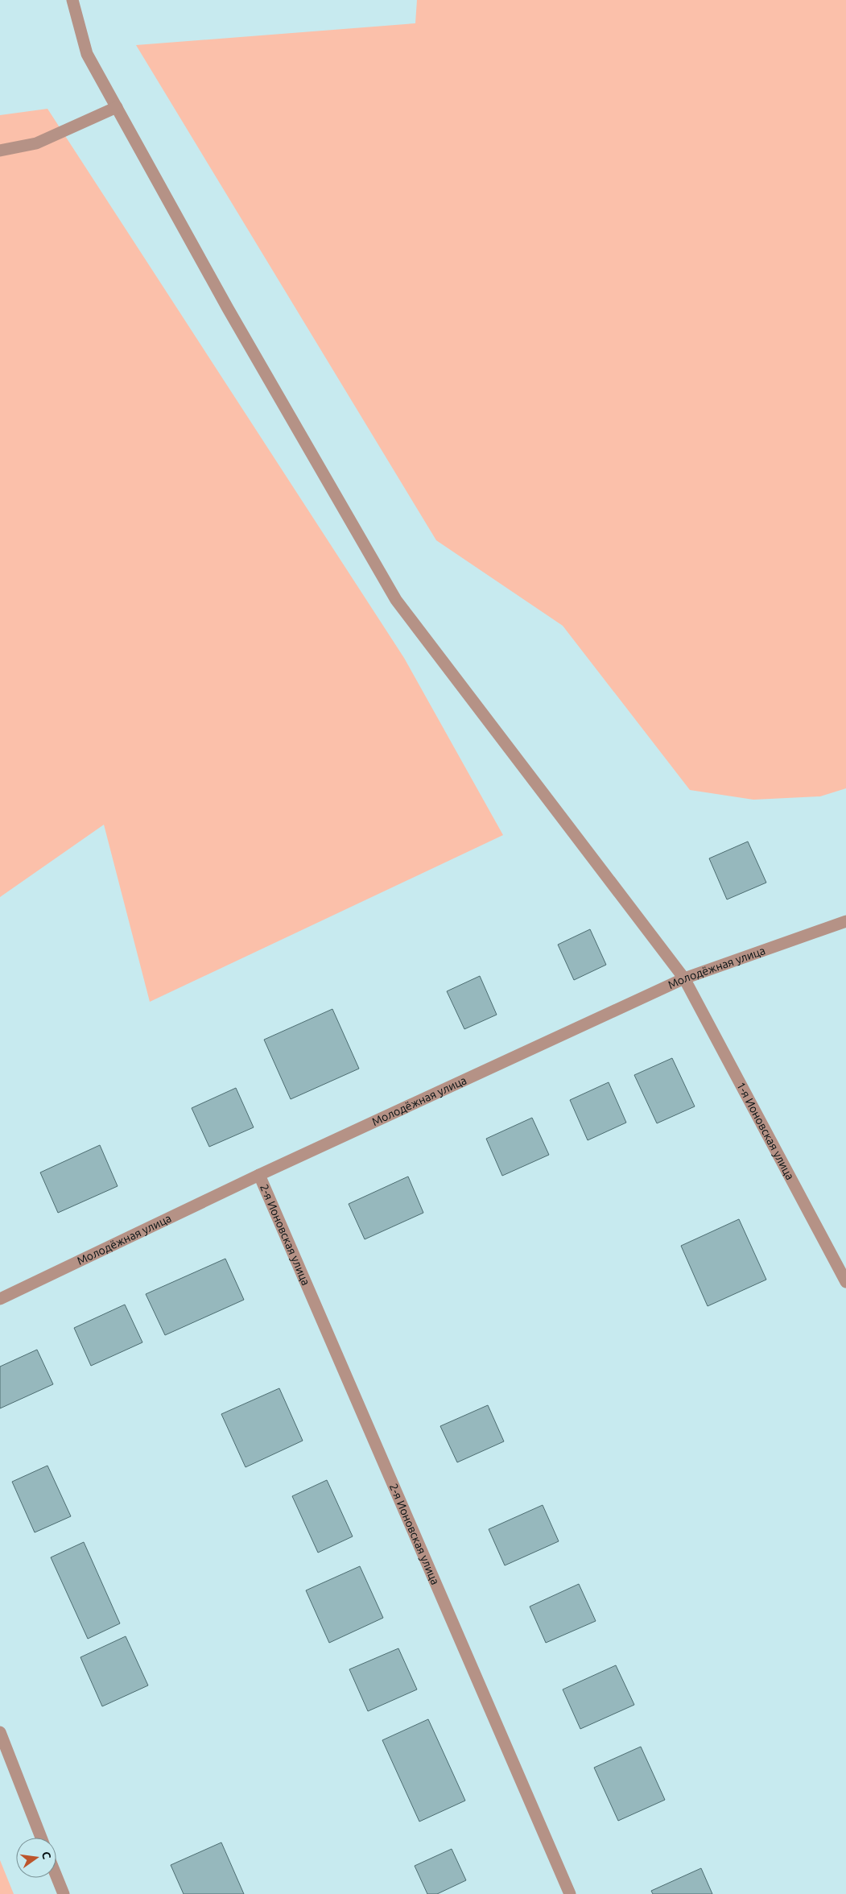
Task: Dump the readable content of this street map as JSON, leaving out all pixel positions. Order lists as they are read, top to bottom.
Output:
{
  "streets": {
    "street": ["Молодёжная улица", "1-я Ионовская улица", "2-я Ионовская улица"]
  },
  "crossings": [
    ["Молодёжная улица", "1-я Ионовская улица"],
    ["Молодёжная улица", "2-я Ионовская улица"]
  ],
  "north": "right"
}
